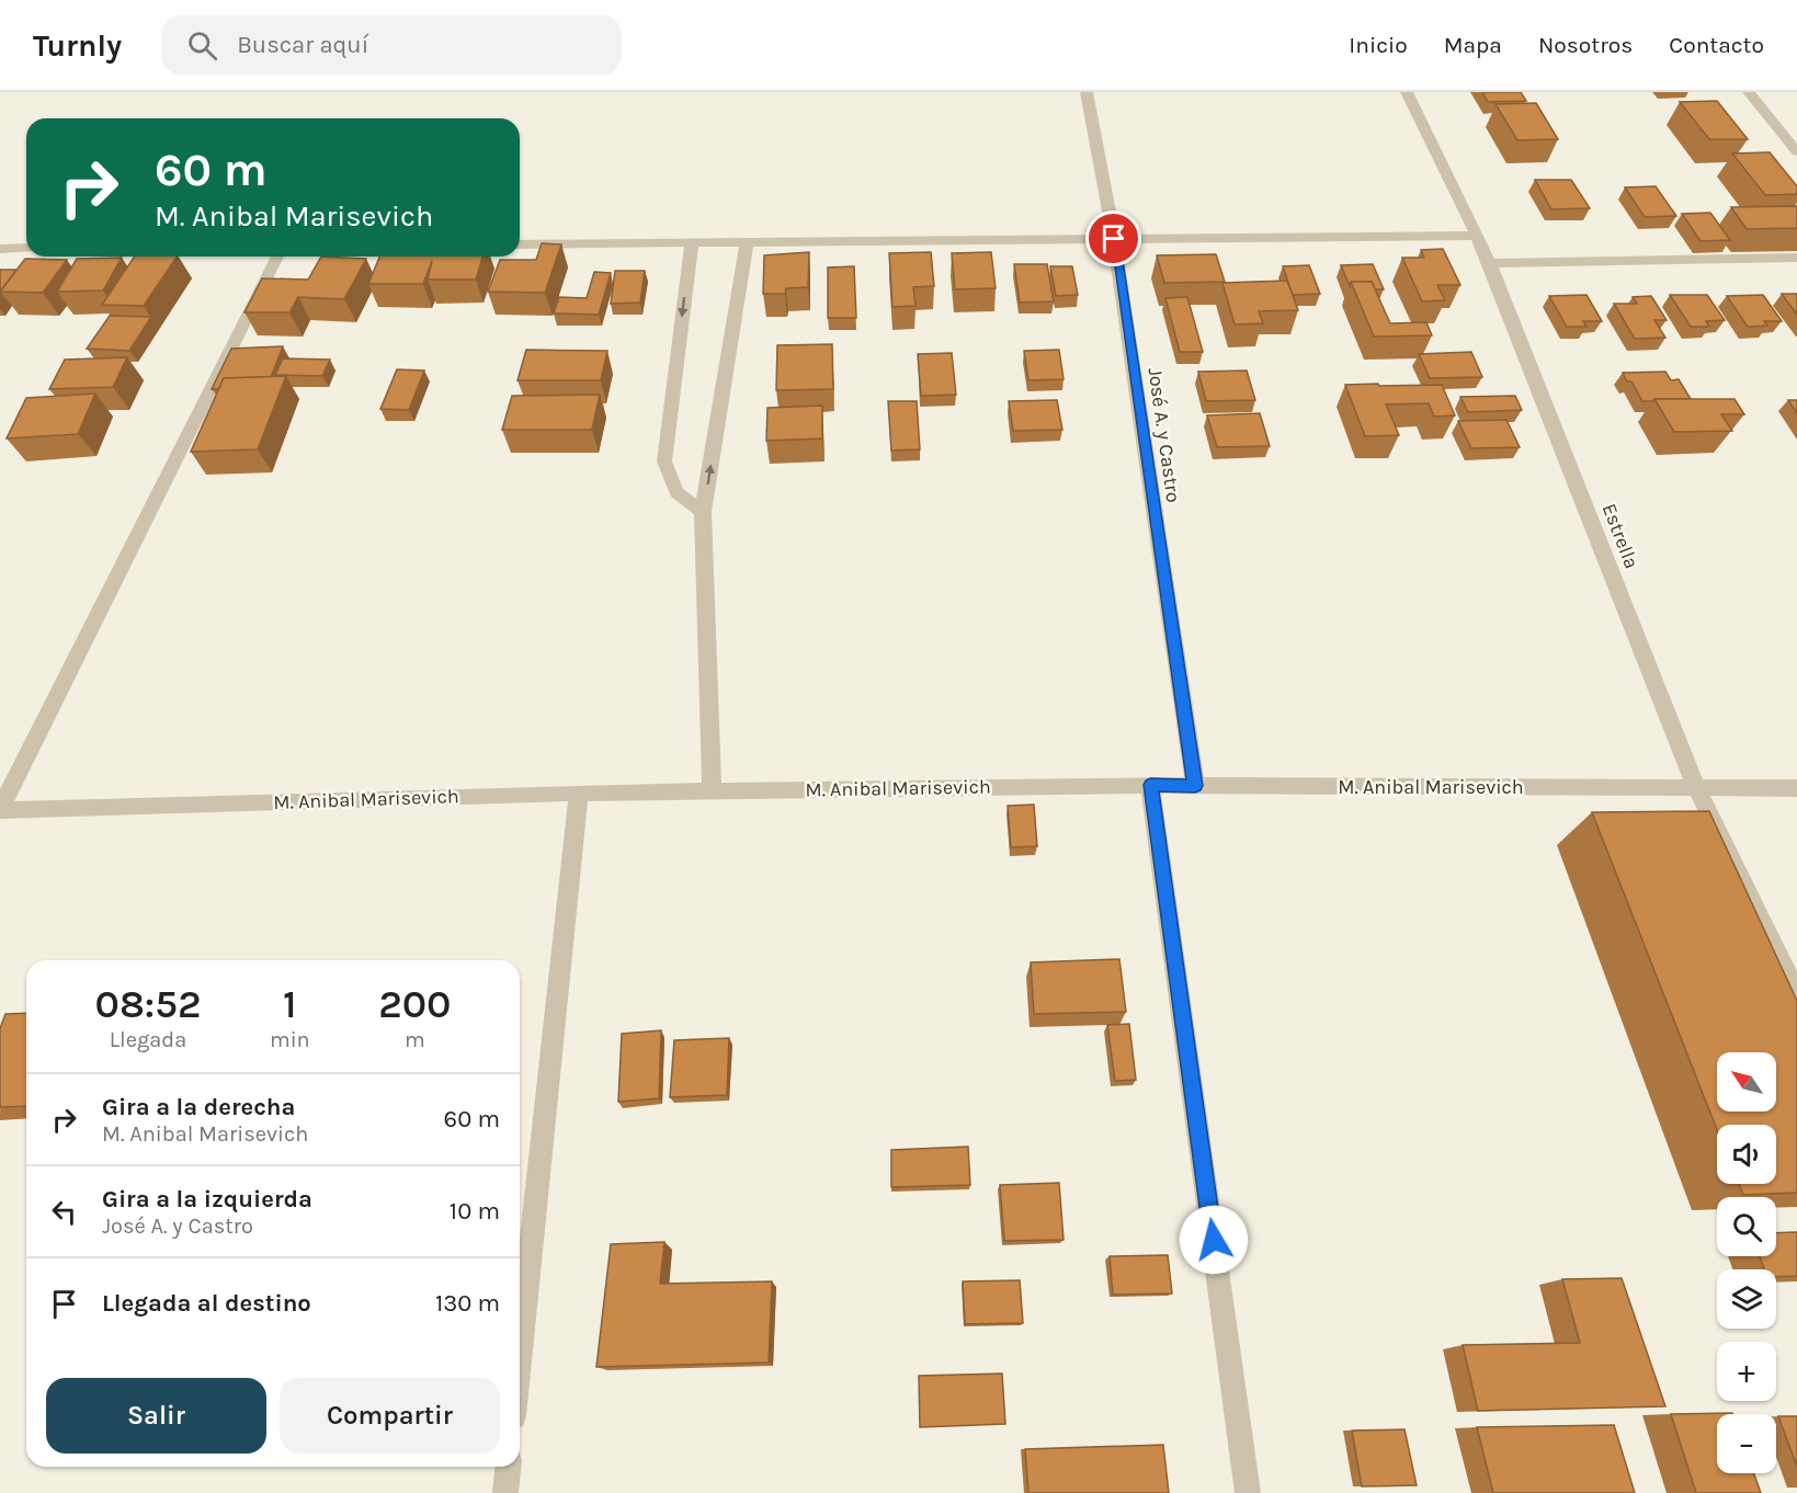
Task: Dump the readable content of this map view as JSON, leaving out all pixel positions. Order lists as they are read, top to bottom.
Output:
{
  "streets": {
    "street": ["José A. y Castro", "Estrella", "M. Anibal Marisevich"]
  },
  "crossings": [
    ["José A. y Castro", "M. Anibal Marisevich"],
    ["Estrella", "M. Anibal Marisevich"]
  ],
  "north": "top left",
  "page": {
    "header": "Turnly",
    "search": "Buscar aquí",
    "nav": [
      "Inicio",
      "Mapa",
      "Nosotros",
      "Contacto"
    ],
    "turn": ["60 m", "M. Anibal Marisevich"],
    "eta": [
      "08:52",
      "Llegada",
      "1",
      "min",
      "200",
      "m"
    ],
    "map_buttons": ["+", "−"],
    "list": [
      {
        "name": "Gira a la derecha",
        "note": "M. Anibal Marisevich",
        "value": "60 m"
      },
      {
        "name": "Gira a la izquierda",
        "note": "José A. y Castro",
        "value": "10 m"
      },
      {
        "name": "Llegada al destino",
        "value": "130 m"
      }
    ],
    "buttons": ["Salir", "Compartir"]
  }
}
